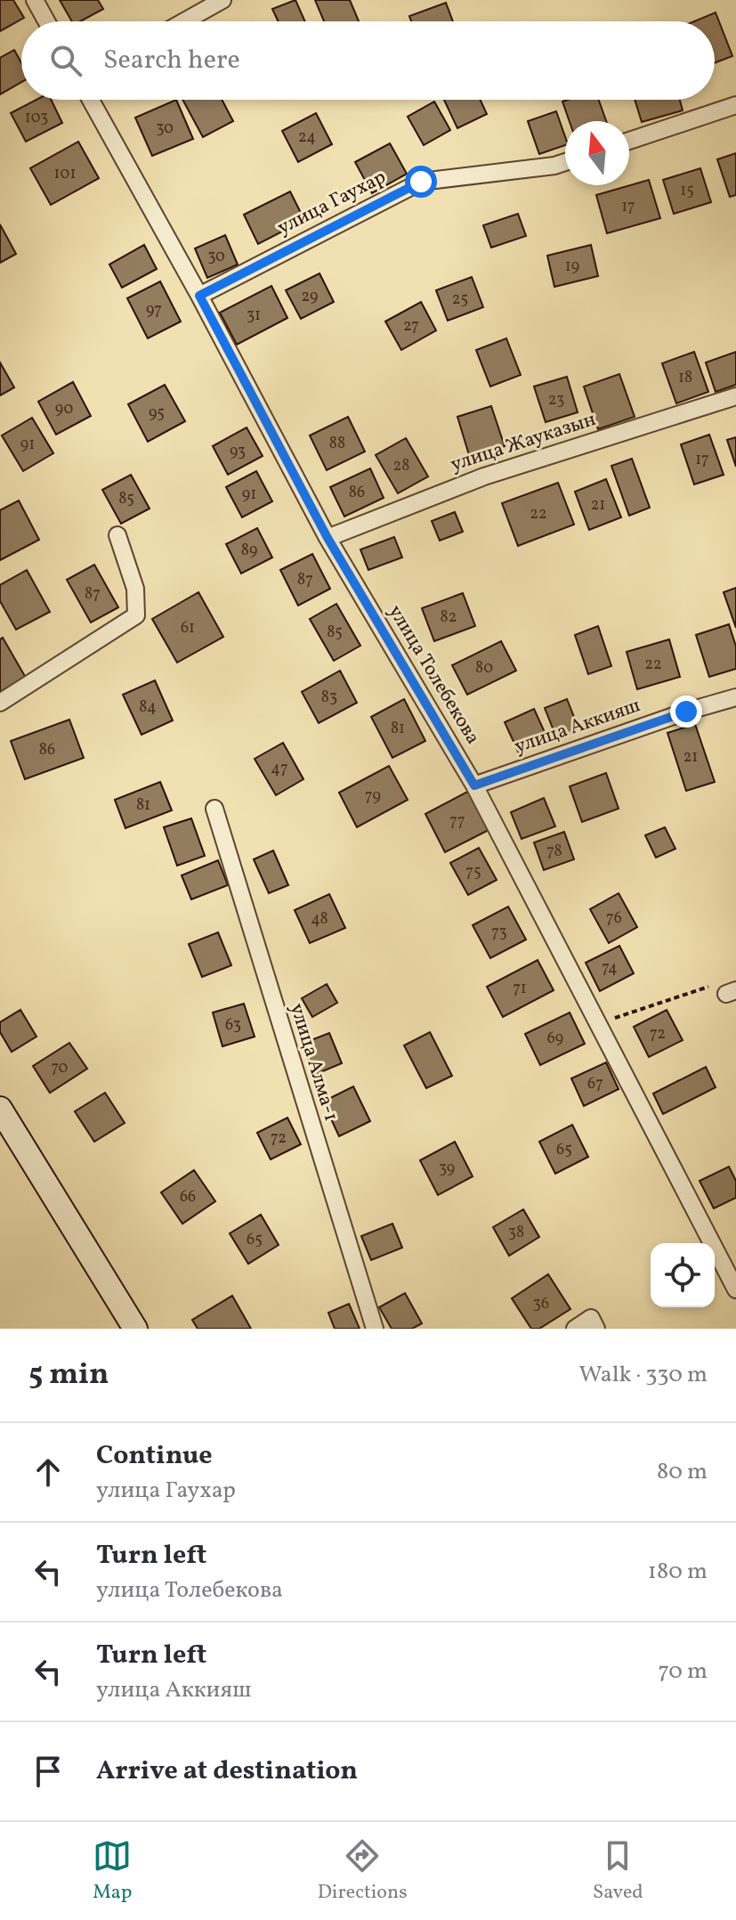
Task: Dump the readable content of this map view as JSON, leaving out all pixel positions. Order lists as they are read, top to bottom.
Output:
{
  "streets": {
    "street": [
      "улица Гаухар",
      "улица Жауказын",
      "улица Толебекова",
      "улица Аккияш",
      "улица Алма-1"
    ]
  },
  "crossings": [
    ["улица Гаухар", "улица Толебекова"],
    ["улица Жауказын", "улица Толебекова"],
    ["улица Толебекова", "улица Аккияш"]
  ],
  "house_numbers": [
    "103",
    "30",
    "24",
    "101",
    "15",
    "17",
    "30",
    "19",
    "29",
    "25",
    "97",
    "31",
    "27",
    "18",
    "23",
    "90",
    "95",
    "88",
    "91",
    "93",
    "17",
    "28",
    "86",
    "91",
    "85",
    "21",
    "22",
    "89",
    "87",
    "87",
    "82",
    "61",
    "85",
    "22",
    "80",
    "83",
    "84",
    "81",
    "86",
    "21",
    "47",
    "79",
    "81",
    "77",
    "78",
    "75",
    "76",
    "48",
    "73",
    "74",
    "71",
    "63",
    "72",
    "69",
    "70",
    "67",
    "72",
    "65",
    "39",
    "66",
    "38",
    "65",
    "36"
  ],
  "north": "top",
  "page": {
    "search": "Search here",
    "heading": ["5 min", "Walk · 330 m"],
    "list": [
      ["Continue", "улица Гаухар", "80 m"],
      ["Turn left", "улица Толебекова", "180 m"],
      ["Turn left", "улица Аккияш", "70 m"],
      "Arrive at destination"
    ],
    "nav": ["Map", "Directions", "Saved"]
  }
}
